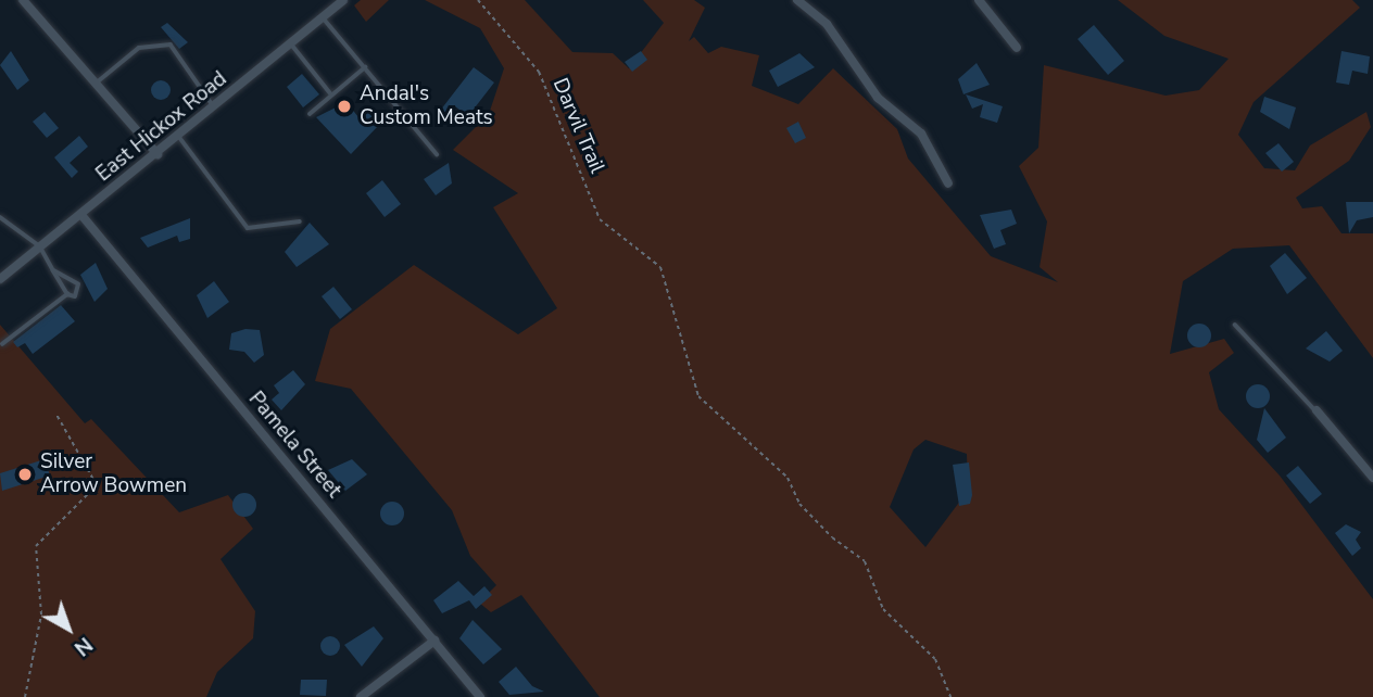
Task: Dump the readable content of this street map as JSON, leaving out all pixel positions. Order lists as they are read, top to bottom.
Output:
{
  "streets": {
    "street": ["East Hickox Road", "Pamela Street"],
    "path": ["Darvil Trail"]
  },
  "crossings": [
    ["East Hickox Road", "Pamela Street"]
  ],
  "places": ["Andal's Custom Meats", "Silver Arrow Bowmen"],
  "north": "bottom right"
}
